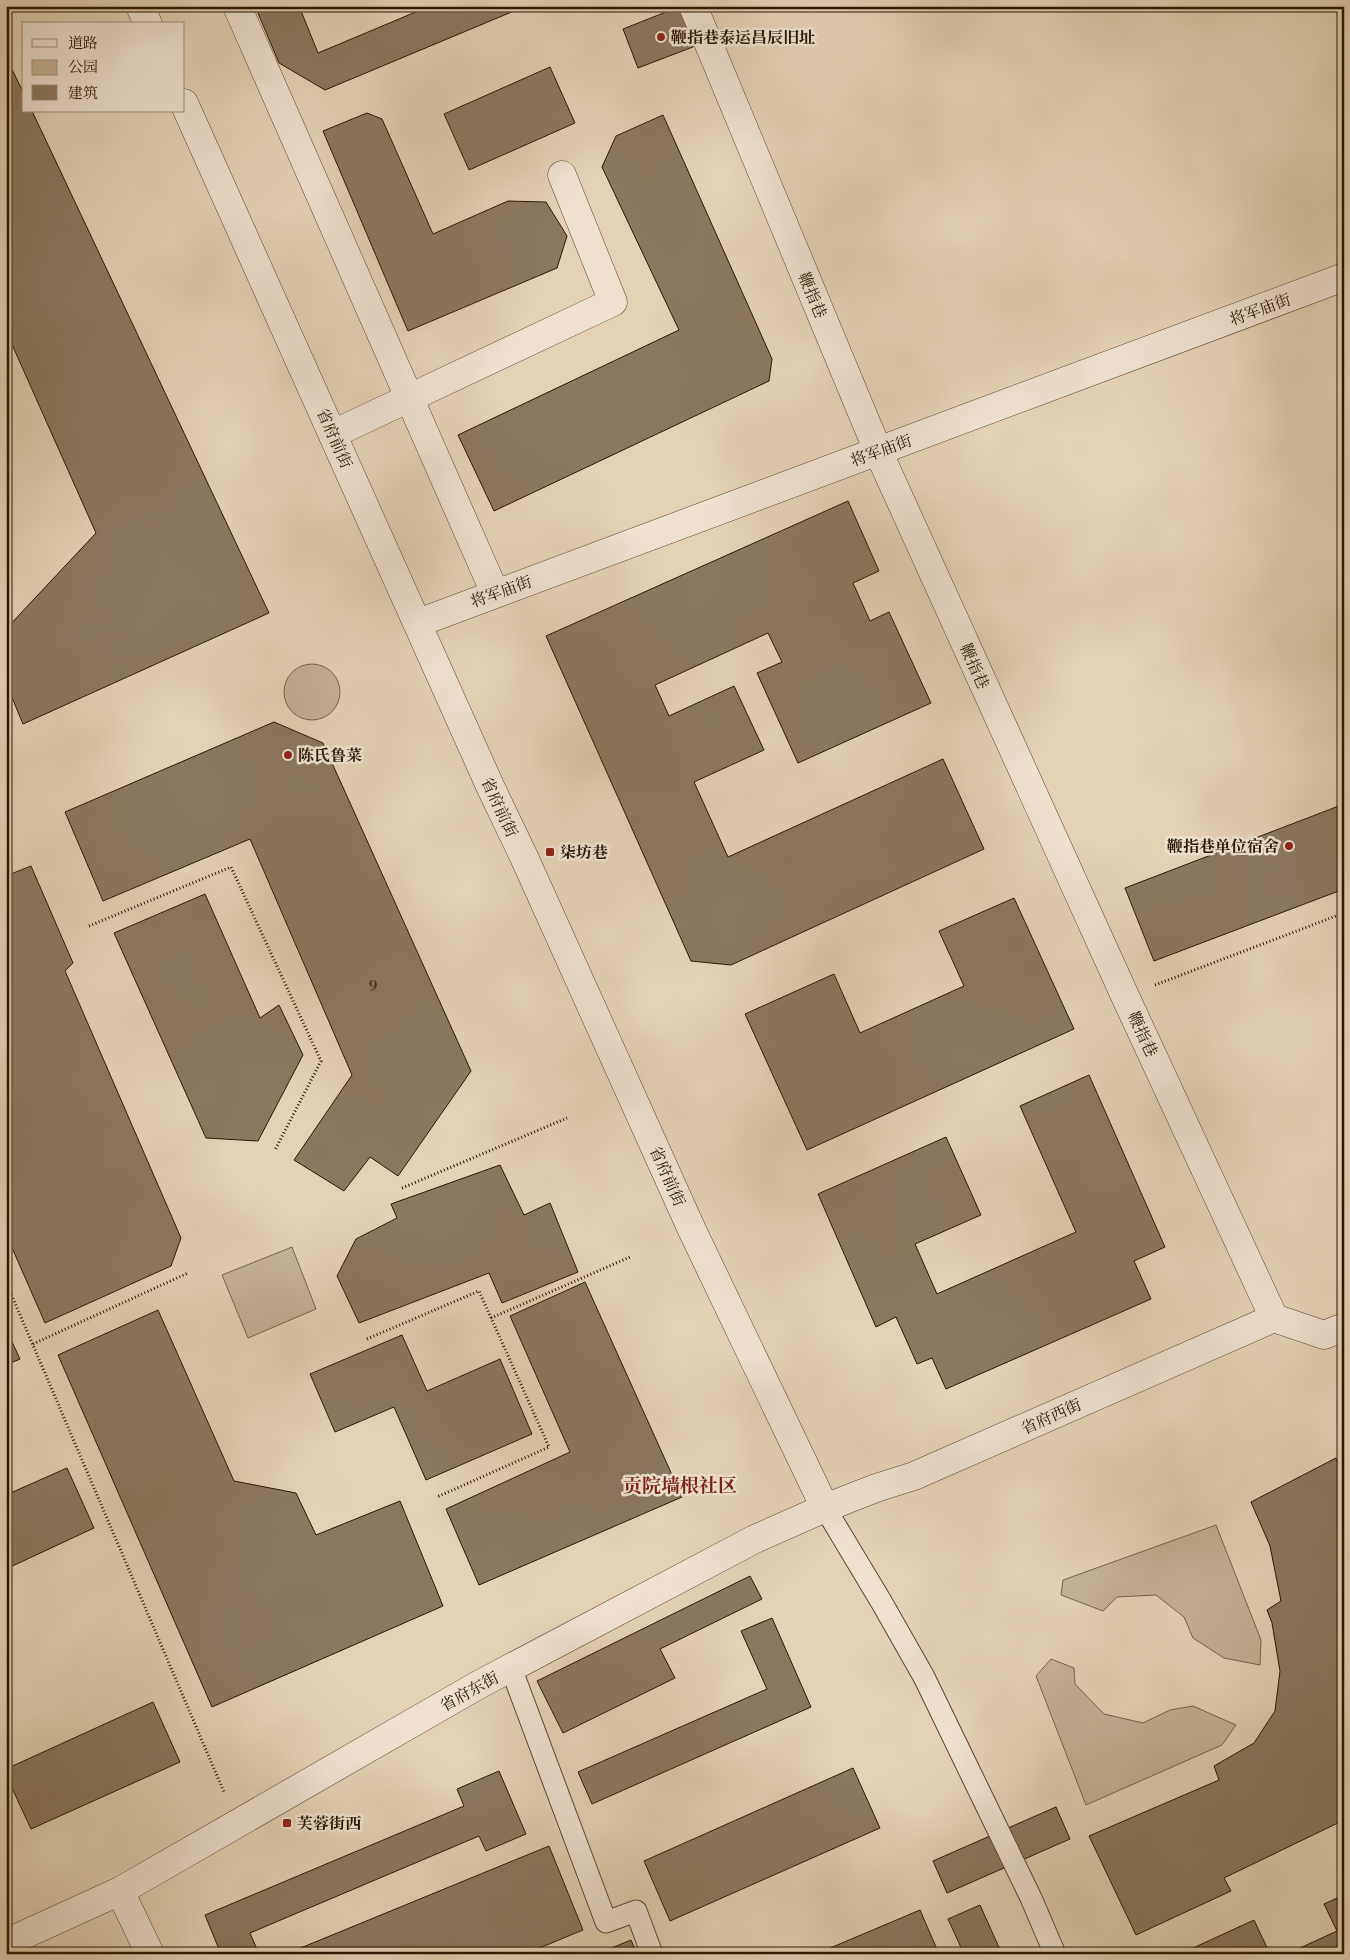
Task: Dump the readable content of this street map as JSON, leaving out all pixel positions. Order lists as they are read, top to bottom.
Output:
{
  "streets": {
    "street": [
      "鞭指巷",
      "将军庙街",
      "省府前街",
      "省府西街",
      "省府东街"
    ]
  },
  "crossings": [
    ["鞭指巷", "将军庙街"],
    ["鞭指巷", "省府西街"],
    ["将军庙街", "省府前街"],
    ["省府前街", "省府西街"],
    ["省府前街", "省府东街"],
    ["省府西街", "省府东街"]
  ],
  "districts": ["贡院墙根社区"],
  "places": {
    "other": ["鞭指巷泰运昌辰旧址", "陈氏鲁菜", "鞭指巷单位宿舍"],
    "transit": ["柒坊巷", "芙蓉街西"]
  },
  "house_numbers": ["9"],
  "legend": ["道路", "公园", "建筑"]
}
